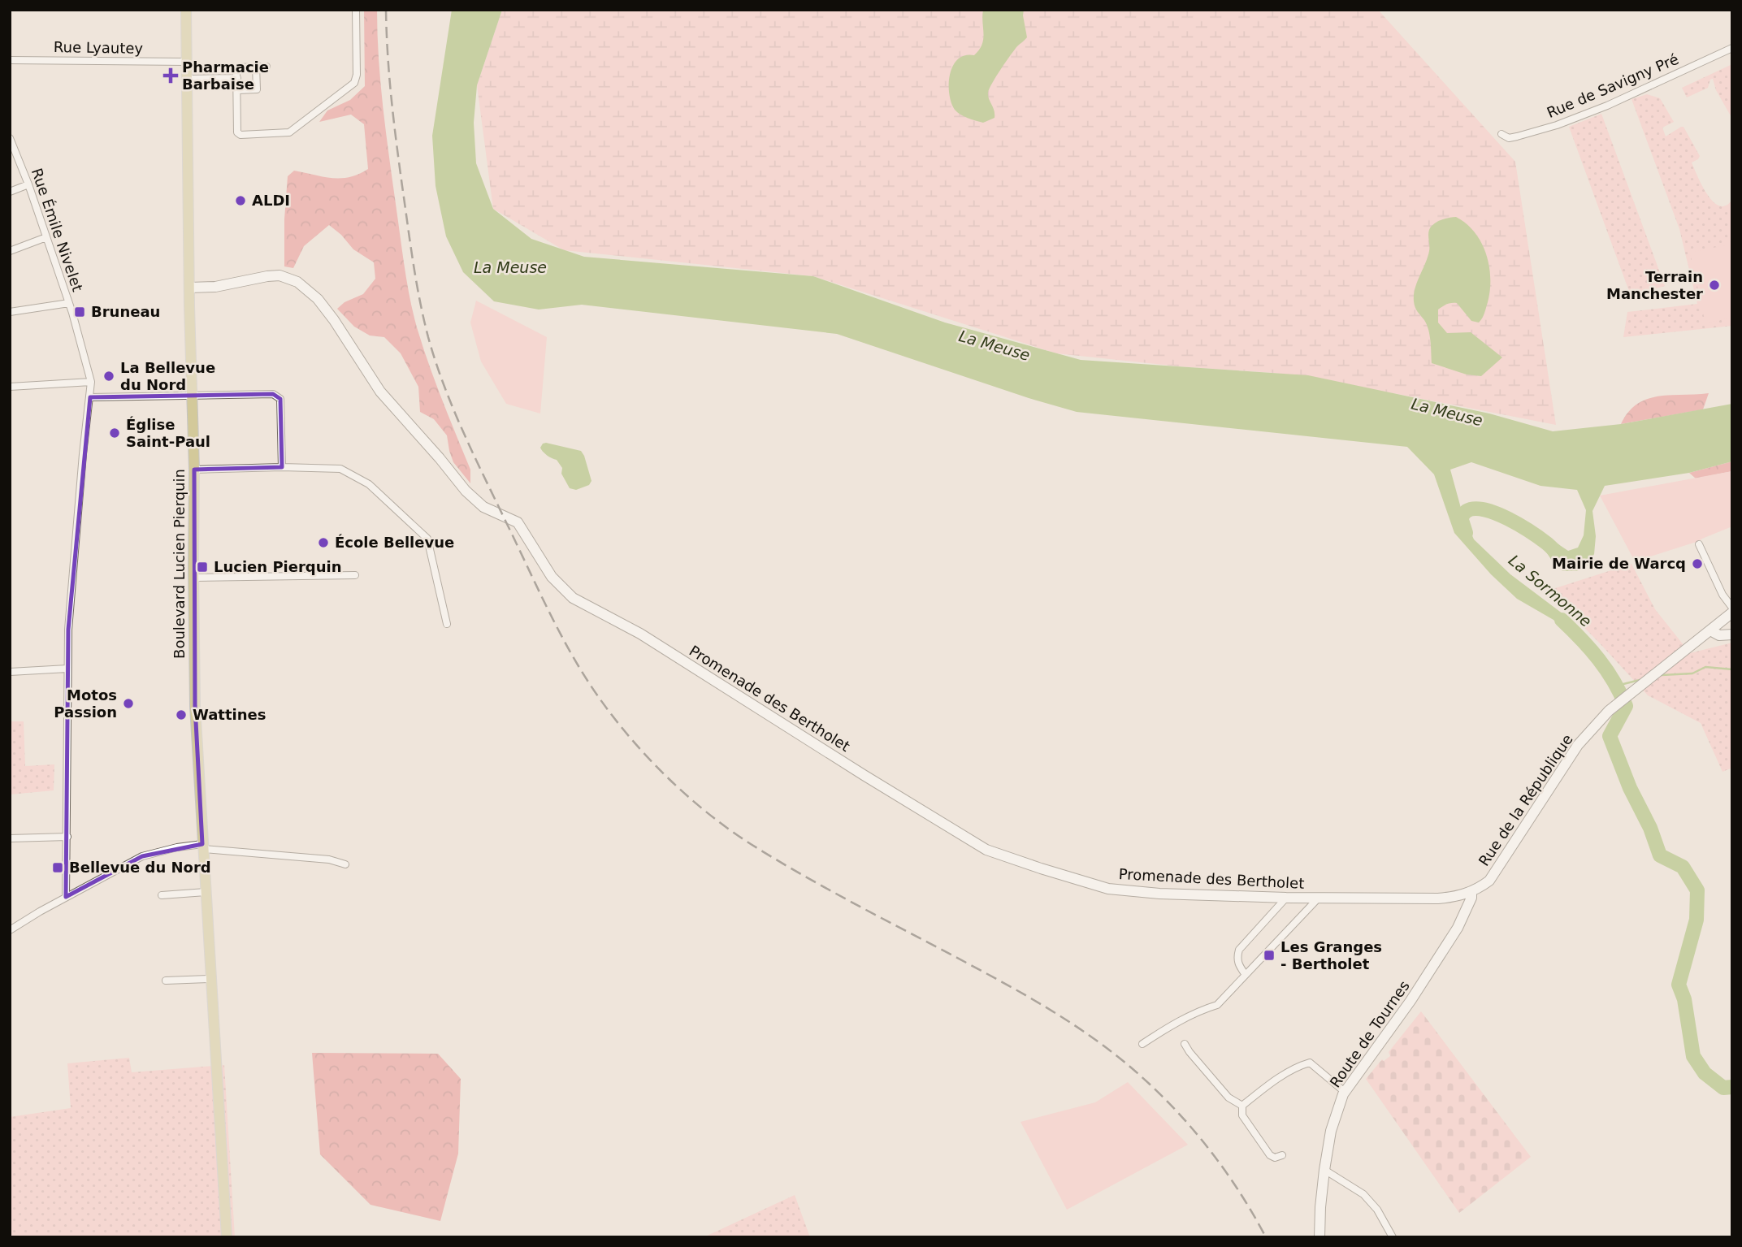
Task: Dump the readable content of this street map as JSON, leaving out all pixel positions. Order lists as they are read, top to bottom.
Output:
{
  "streets": {
    "main road": ["Boulevard Lucien Pierquin"],
    "street": [
      "Rue Lyautey",
      "Rue de Savigny Pré",
      "Rue Émile Nivelet",
      "Promenade des Bertholet",
      "Rue de la République",
      "Route de Tournes"
    ]
  },
  "crossings": [
    ["Rue Lyautey", "Boulevard Lucien Pierquin"],
    ["Boulevard Lucien Pierquin", "Promenade des Bertholet"],
    ["Promenade des Bertholet", "Rue de la République"],
    ["Promenade des Bertholet", "Route de Tournes"],
    ["Rue de la République", "Route de Tournes"]
  ],
  "water": ["La Meuse", "La Sormonne"],
  "places": {
    "health": ["Pharmacie Barbaise"],
    "other": [
      "ALDI",
      "Terrain Manchester",
      "La Bellevue du Nord",
      "Église Saint-Paul",
      "École Bellevue",
      "Mairie de Warcq",
      "Motos Passion",
      "Wattines"
    ],
    "transit": [
      "Bruneau",
      "Lucien Pierquin",
      "Bellevue du Nord",
      "Les Granges - Bertholet"
    ]
  }
}
